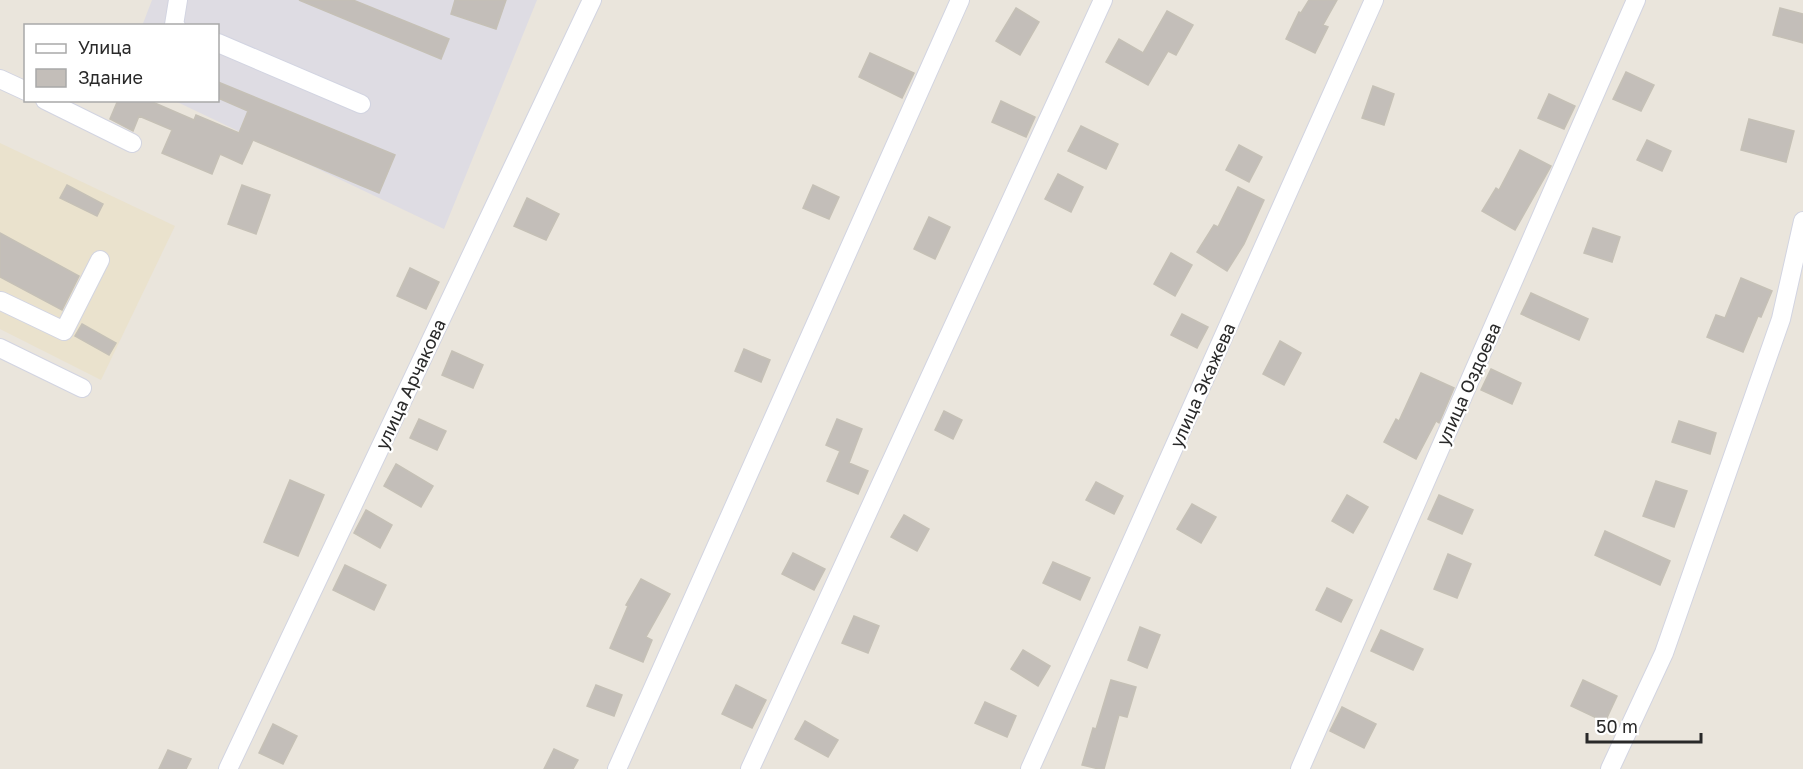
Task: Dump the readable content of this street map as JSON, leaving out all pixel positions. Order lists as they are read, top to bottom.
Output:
{
  "streets": {
    "street": ["улица Арчакова", "улица Оздоева", "улица Экажева"]
  },
  "legend": ["Улица", "Здание"],
  "scale_bar": "50 m"
}
